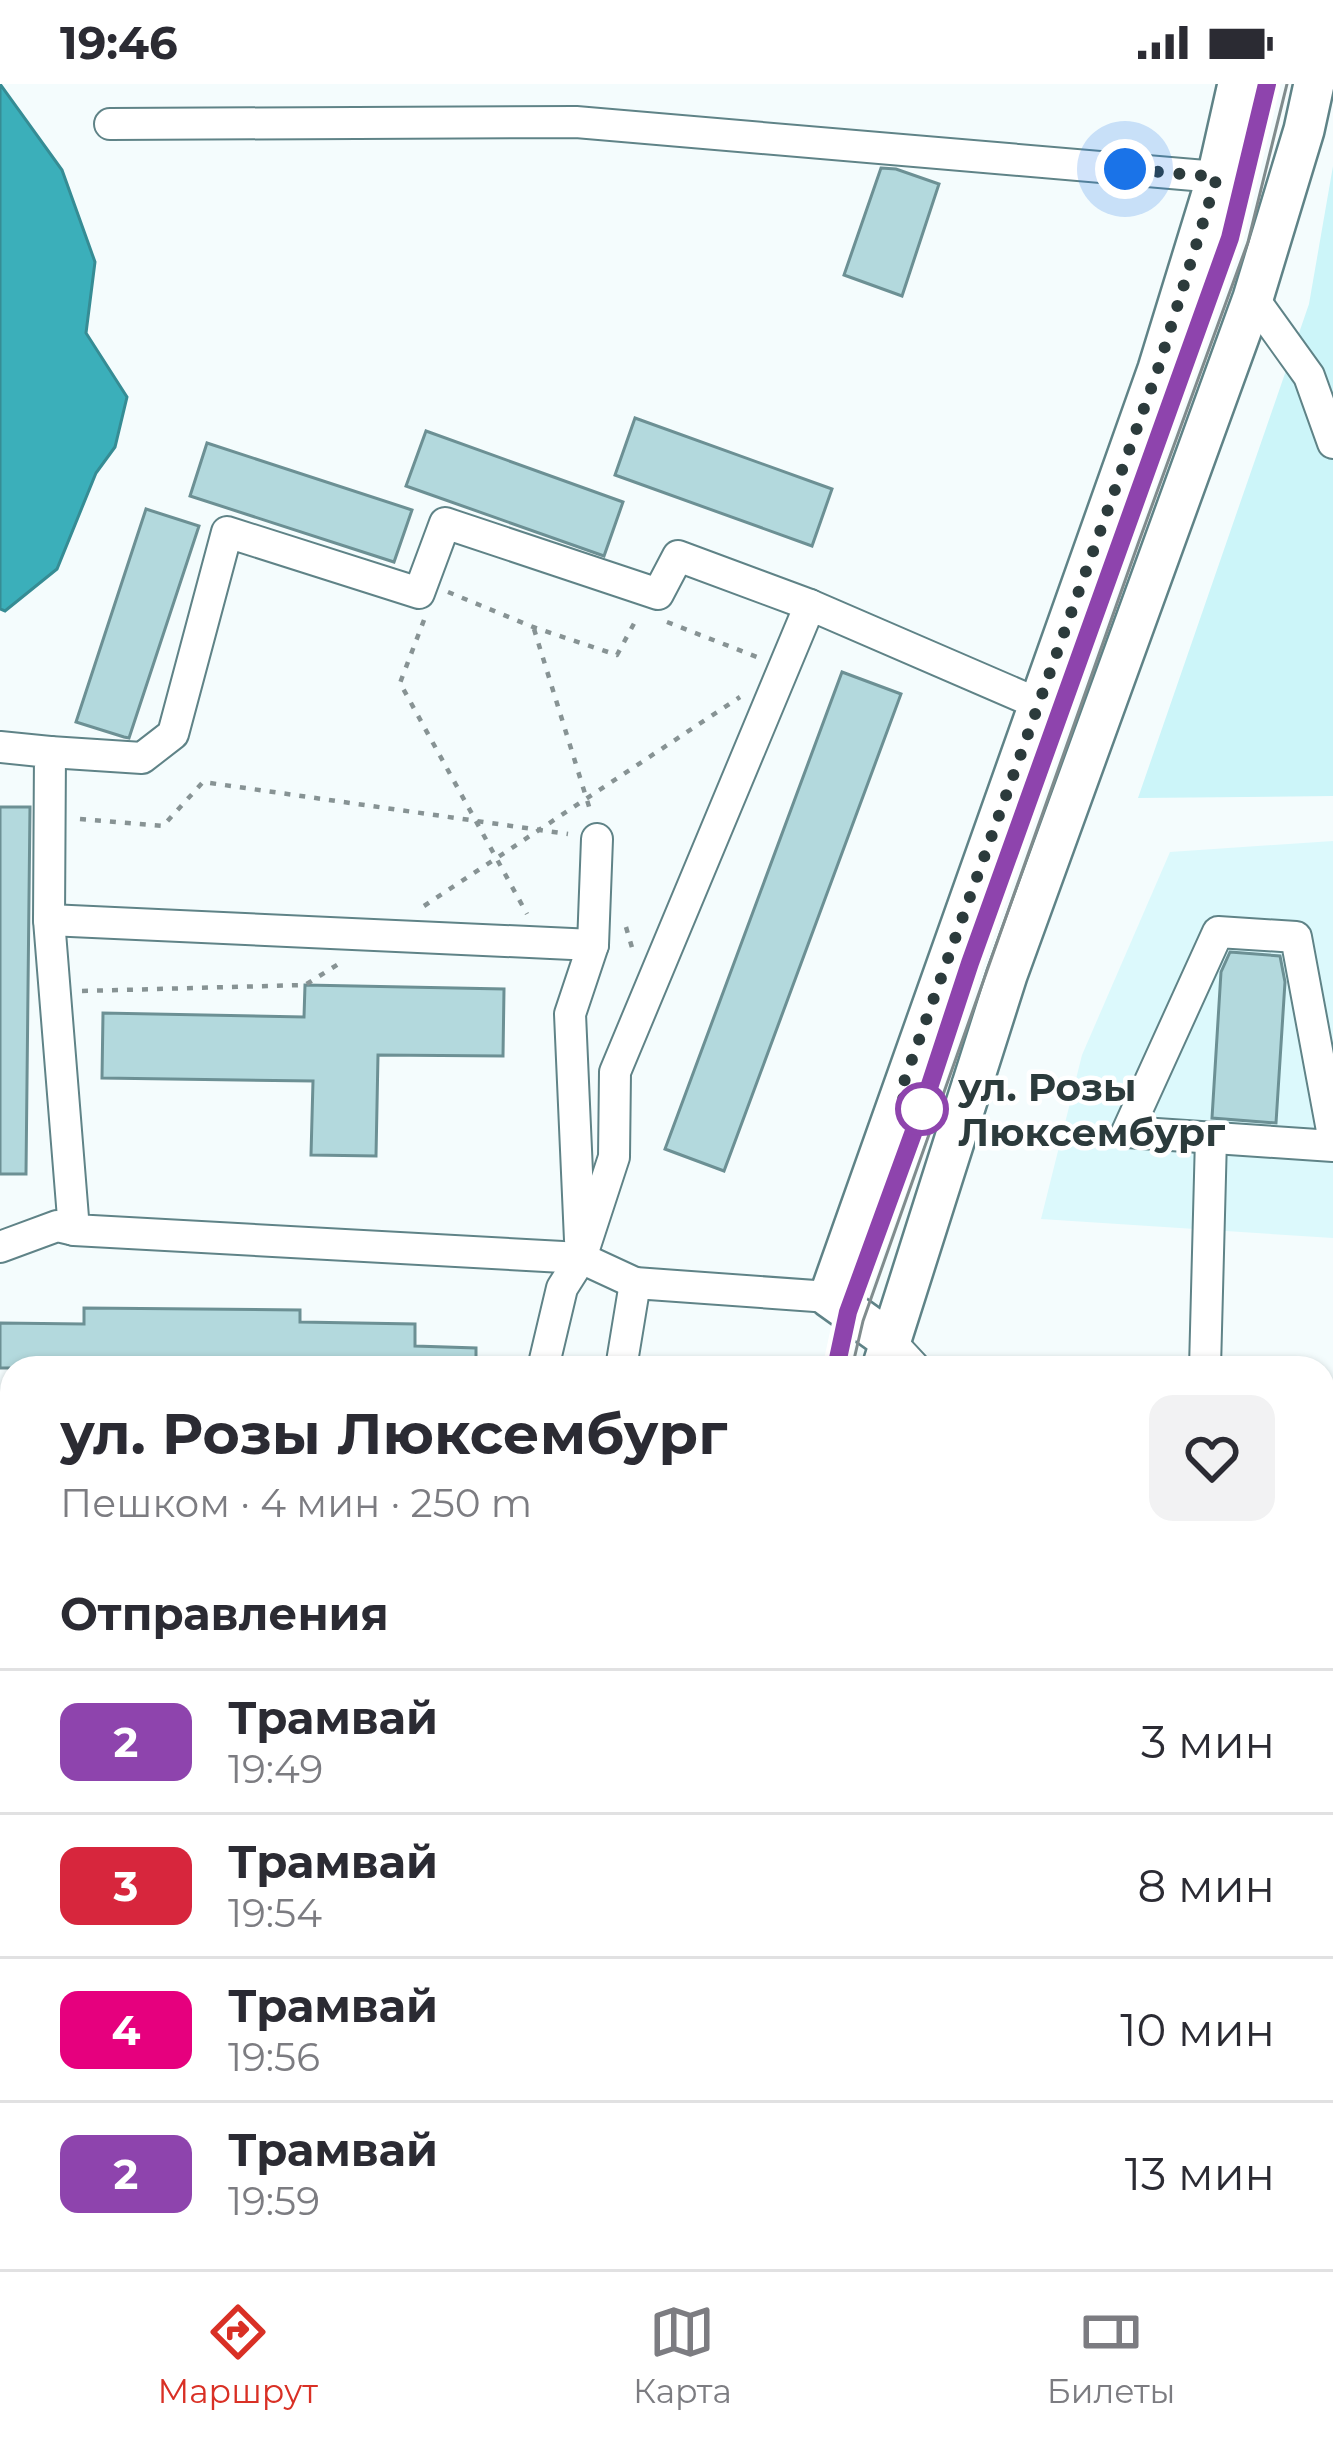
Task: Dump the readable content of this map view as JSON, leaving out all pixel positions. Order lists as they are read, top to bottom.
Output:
{
  "places": ["ул. Розы Люксембург"],
  "lines": ["tram line 2"],
  "page": {
    "status": "19:46",
    "heading": [
      ["ул. Розы Люксембург", "Пешком · 4 мин · 250 m"],
      "Отправления"
    ],
    "list": [
      {
        "mark": "2",
        "name": "Трамвай",
        "note": "19:49",
        "value": "3 мин"
      },
      {
        "mark": "3",
        "name": "Трамвай",
        "note": "19:54",
        "value": "8 мин"
      },
      {
        "mark": "4",
        "name": "Трамвай",
        "note": "19:56",
        "value": "10 мин"
      },
      {
        "mark": "2",
        "name": "Трамвай",
        "note": "19:59",
        "value": "13 мин"
      }
    ],
    "tabs": ["Маршрут", "Карта", "Билеты"]
  }
}
